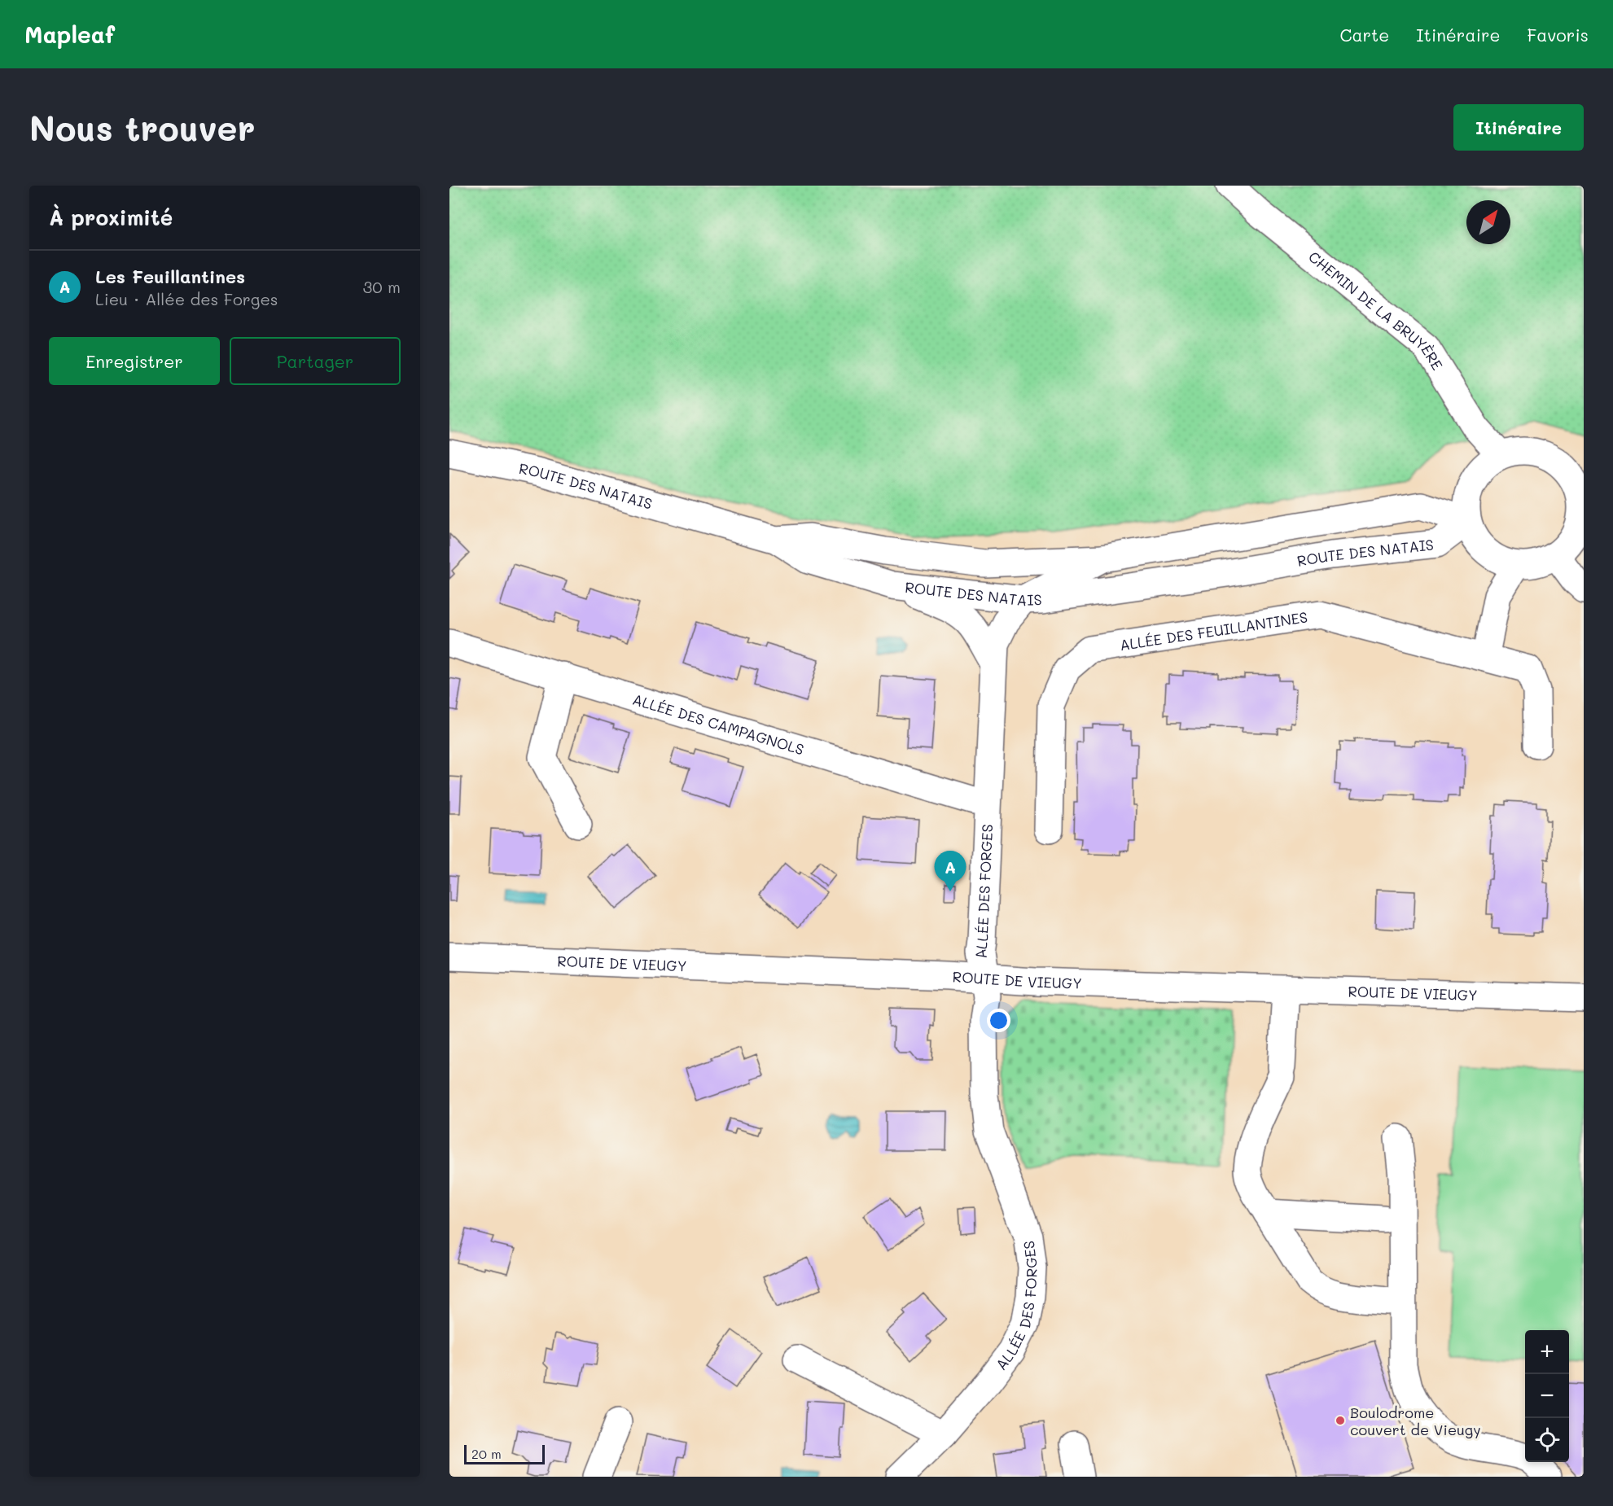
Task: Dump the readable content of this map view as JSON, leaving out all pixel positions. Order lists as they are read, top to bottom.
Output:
{
  "streets": {
    "street": [
      "CHEMIN DE LA BRUYÈRE",
      "ROUTE DES NATAIS",
      "ALLÉE DES FEUILLANTINES",
      "ALLÉE DES CAMPAGNOLS",
      "ALLÉE DES FORGES",
      "ROUTE DE VIEUGY"
    ]
  },
  "crossings": [
    ["CHEMIN DE LA BRUYÈRE", "ROUTE DES NATAIS"],
    ["ROUTE DES NATAIS", "ALLÉE DES FORGES"],
    ["ALLÉE DES CAMPAGNOLS", "ALLÉE DES FORGES"],
    ["ALLÉE DES FORGES", "ROUTE DE VIEUGY"]
  ],
  "places": ["Boulodrome couvert de Vieugy"],
  "scale_bar": "20 m",
  "north": "top right",
  "page": {
    "header": "Mapleaf",
    "nav": ["Carte", "Itinéraire", "Favoris"],
    "buttons": [
      "Itinéraire",
      ["Enregistrer", "Partager"]
    ],
    "title": "Nous trouver",
    "heading": "À proximité",
    "list": [
      {
        "mark": "A",
        "name": "Les Feuillantines",
        "note": "Lieu · Allée des Forges",
        "value": "30 m"
      }
    ],
    "pins": "A",
    "map_buttons": ["+", "−"],
    "scale": "20 m"
  }
}
